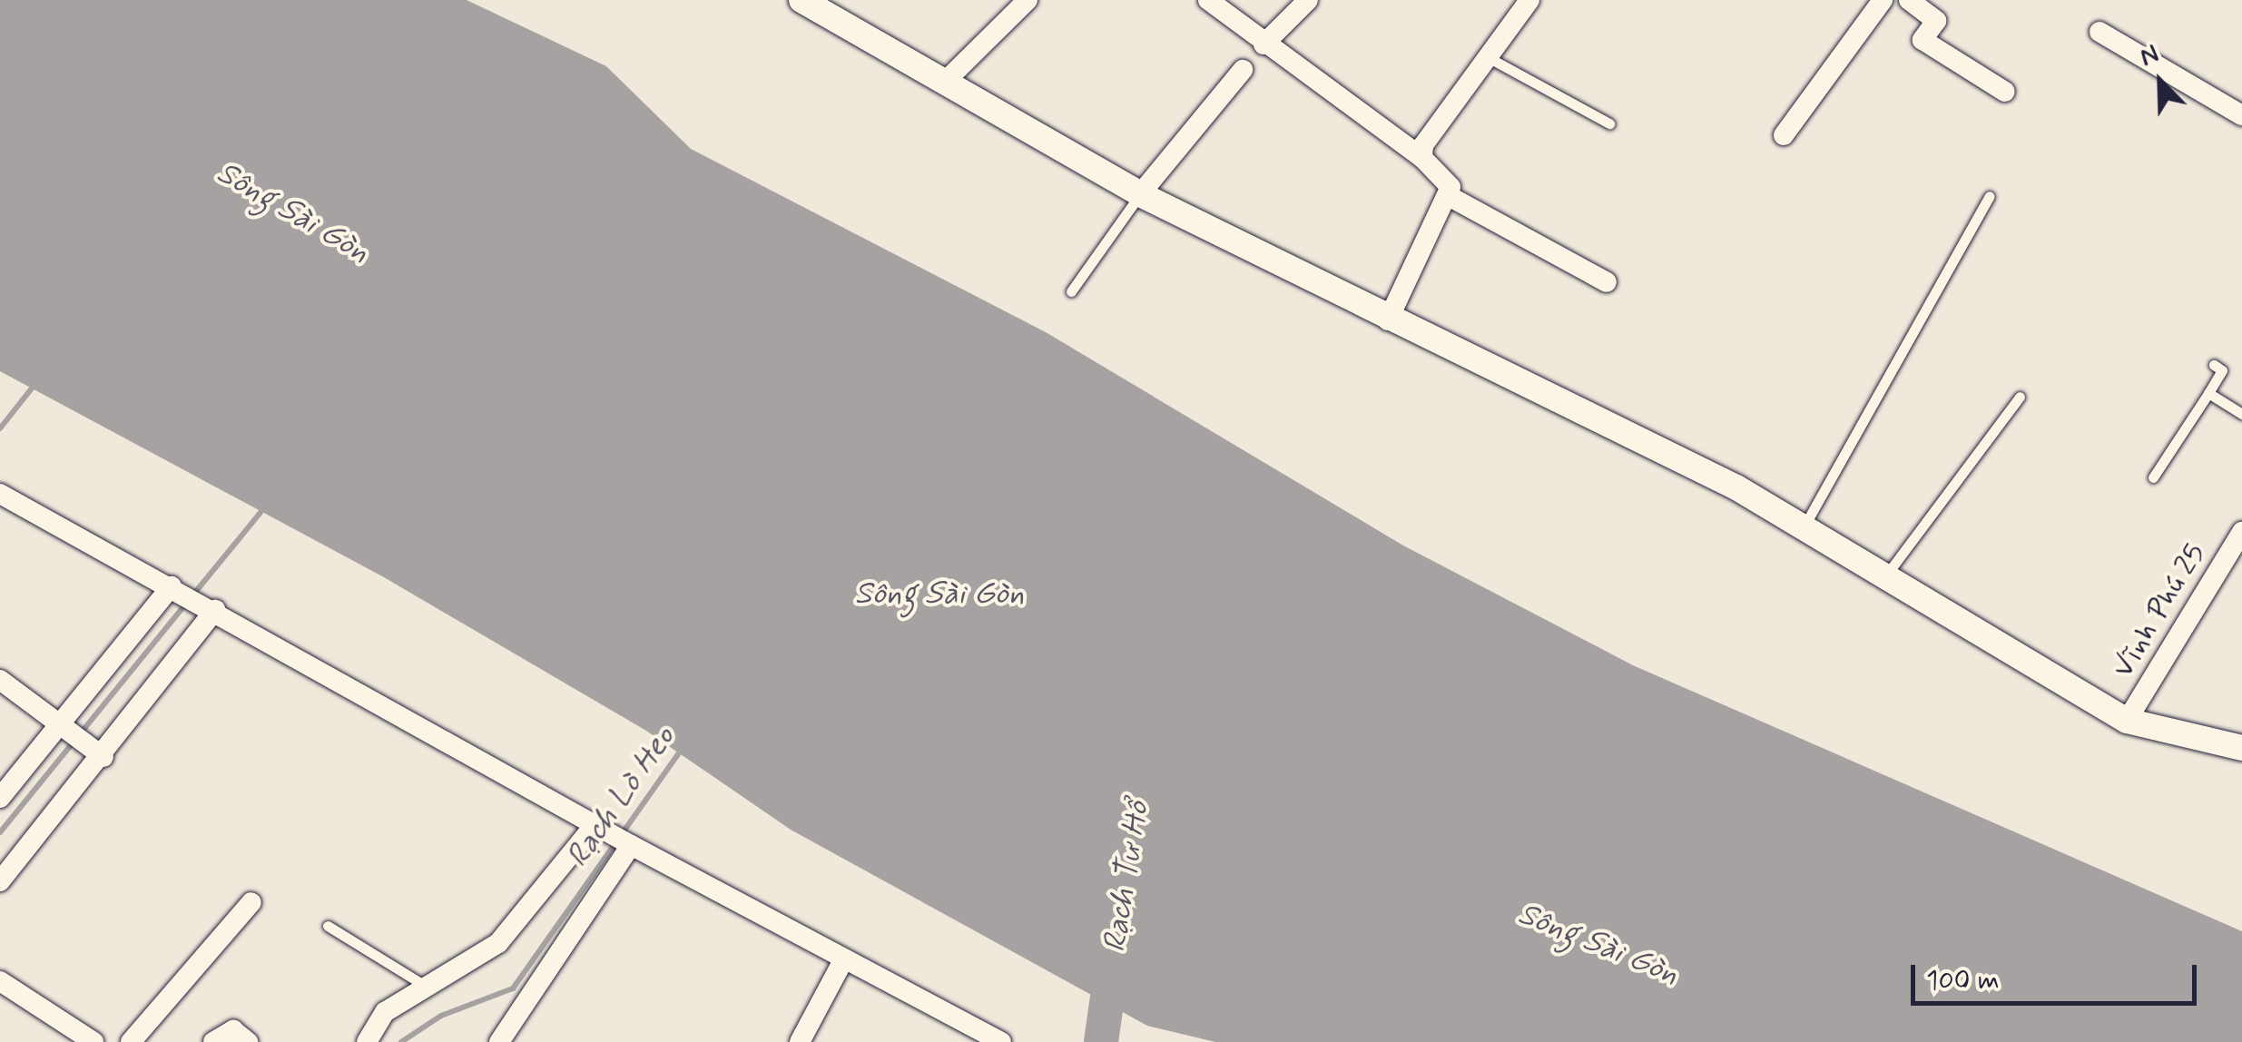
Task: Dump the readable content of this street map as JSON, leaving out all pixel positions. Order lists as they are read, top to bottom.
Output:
{
  "streets": {
    "street": ["Vĩnh Phú 25"]
  },
  "water": ["Sông Sài Gòn", "Rạch Lò Heo", "Rạch Tư Hổ"],
  "scale_bar": "100 m",
  "north": "top left"
}
